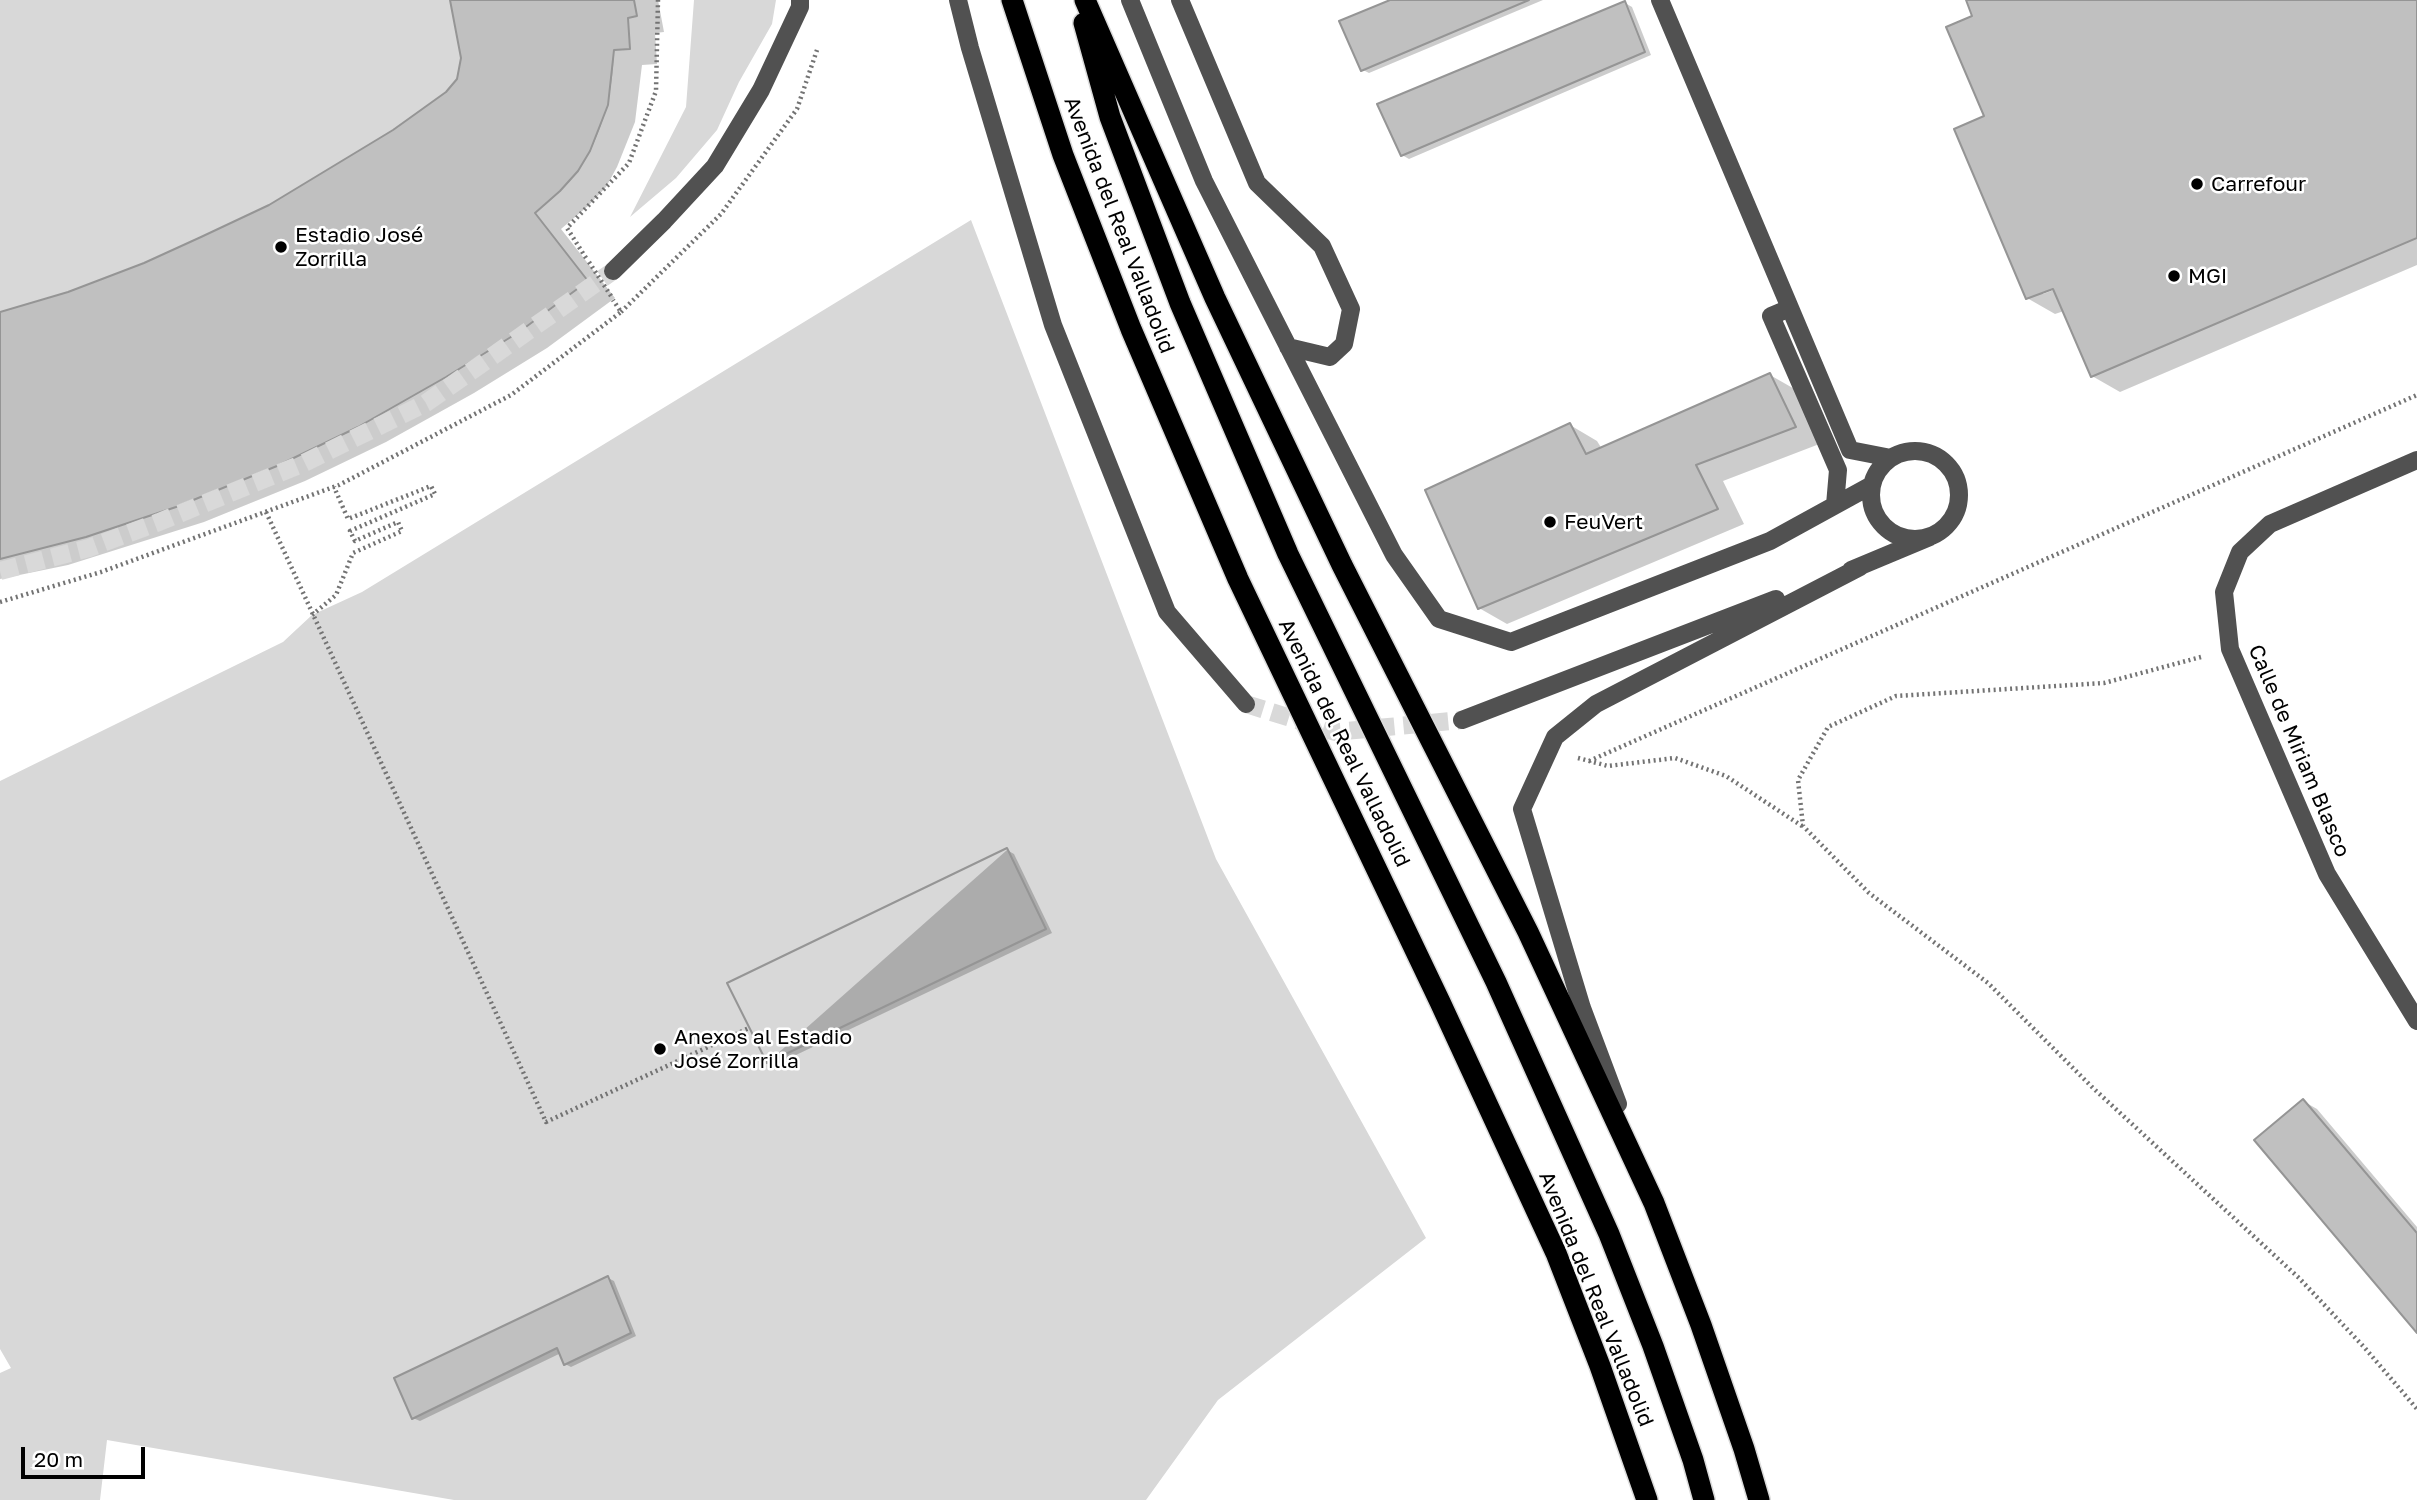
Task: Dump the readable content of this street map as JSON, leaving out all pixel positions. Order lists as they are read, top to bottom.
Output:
{
  "streets": {
    "highway": ["Avenida del Real Valladolid"],
    "street": ["Calle de Miriam Blasco"]
  },
  "places": [
    "Carrefour",
    "Estadio José Zorrilla",
    "MGI",
    "FeuVert",
    "Anexos al Estadio José Zorrilla"
  ],
  "scale_bar": "20 m"
}
